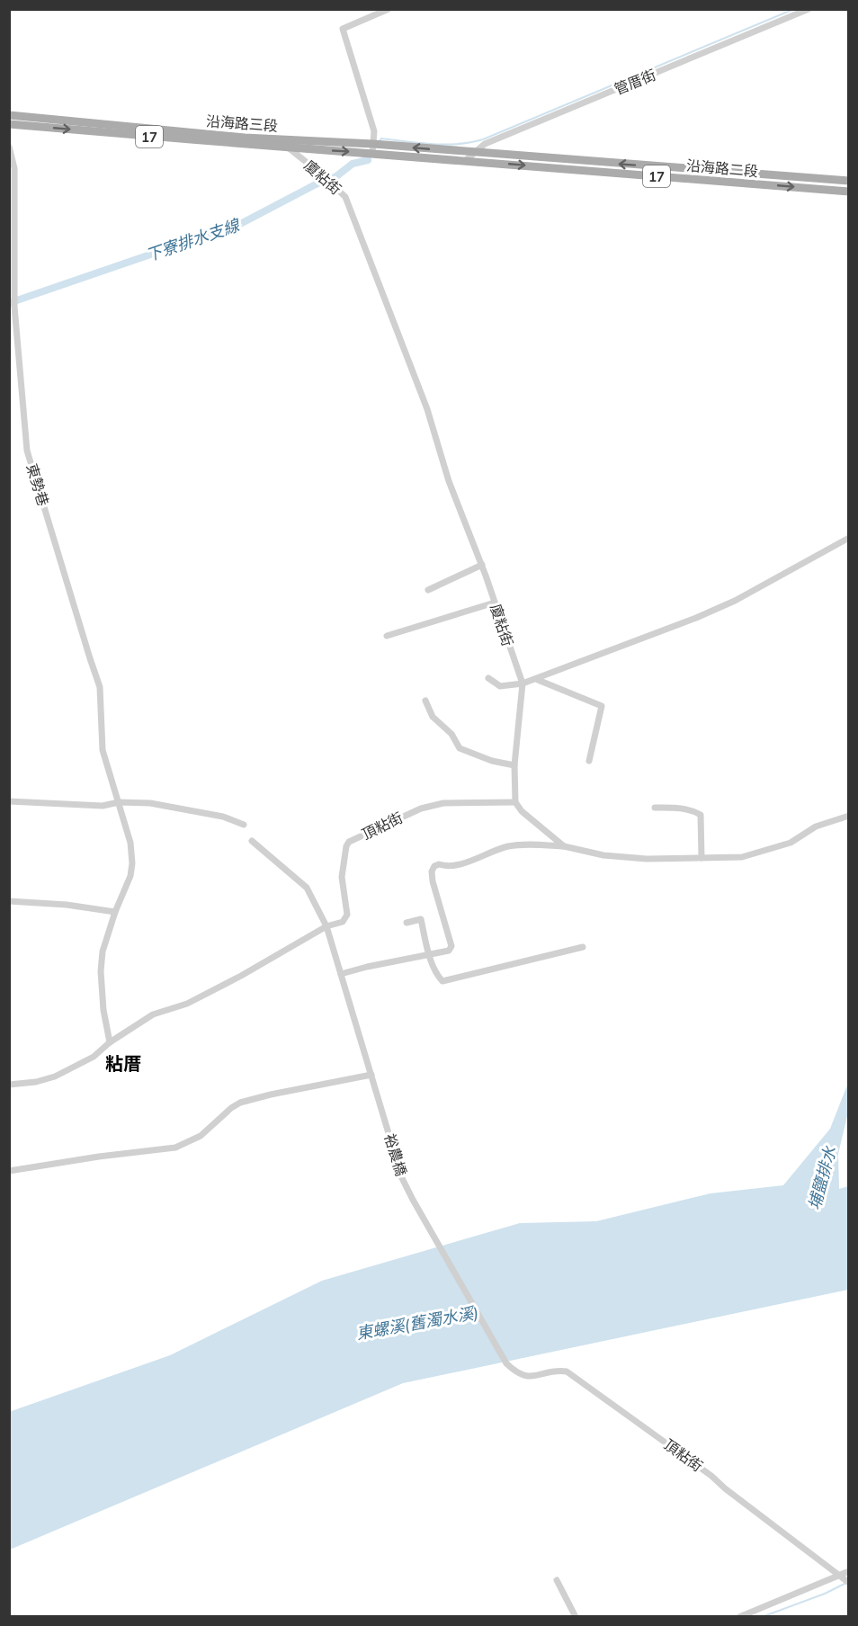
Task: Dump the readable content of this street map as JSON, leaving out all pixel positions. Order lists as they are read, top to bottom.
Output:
{
  "streets": {
    "main road": ["沿海路三段", "17", "沿海路二段"],
    "street": [
      "管厝街",
      "廈粘街",
      "東勢巷",
      "頂粘街",
      "裕農橋"
    ]
  },
  "crossings": [
    ["管厝街", "沿海路三段"],
    ["管厝街", "沿海路二段"],
    ["沿海路三段", "沿海路二段"],
    ["沿海路三段", "廈粘街"],
    ["廈粘街", "頂粘街"],
    ["頂粘街", "裕農橋"]
  ],
  "districts": ["粘厝"],
  "water": ["下寮排水支線", "埔鹽排水", "東螺溪(舊濁水溪)"]
}
